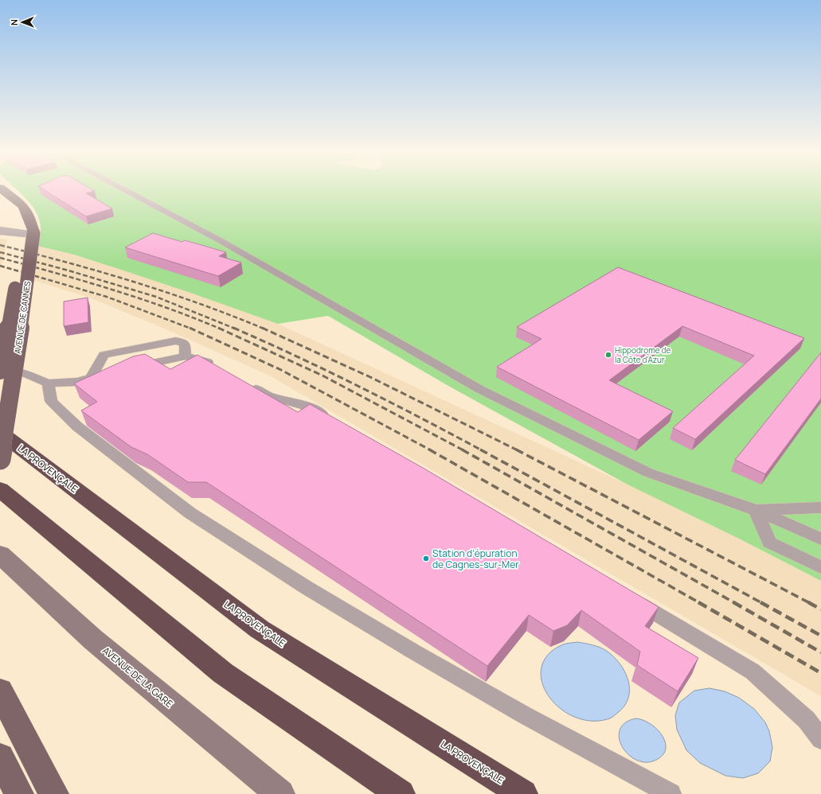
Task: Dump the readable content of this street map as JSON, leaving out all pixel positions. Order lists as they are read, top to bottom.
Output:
{
  "streets": {
    "highway": ["LA PROVENÇALE"],
    "main road": ["AVENUE DE CANNES", "AVENUE DE LA GARE"]
  },
  "places": ["Hippodrome de la Côte d'Azur", "Station d’épuration de Cagnes-sur-Mer"],
  "north": "left"
}
